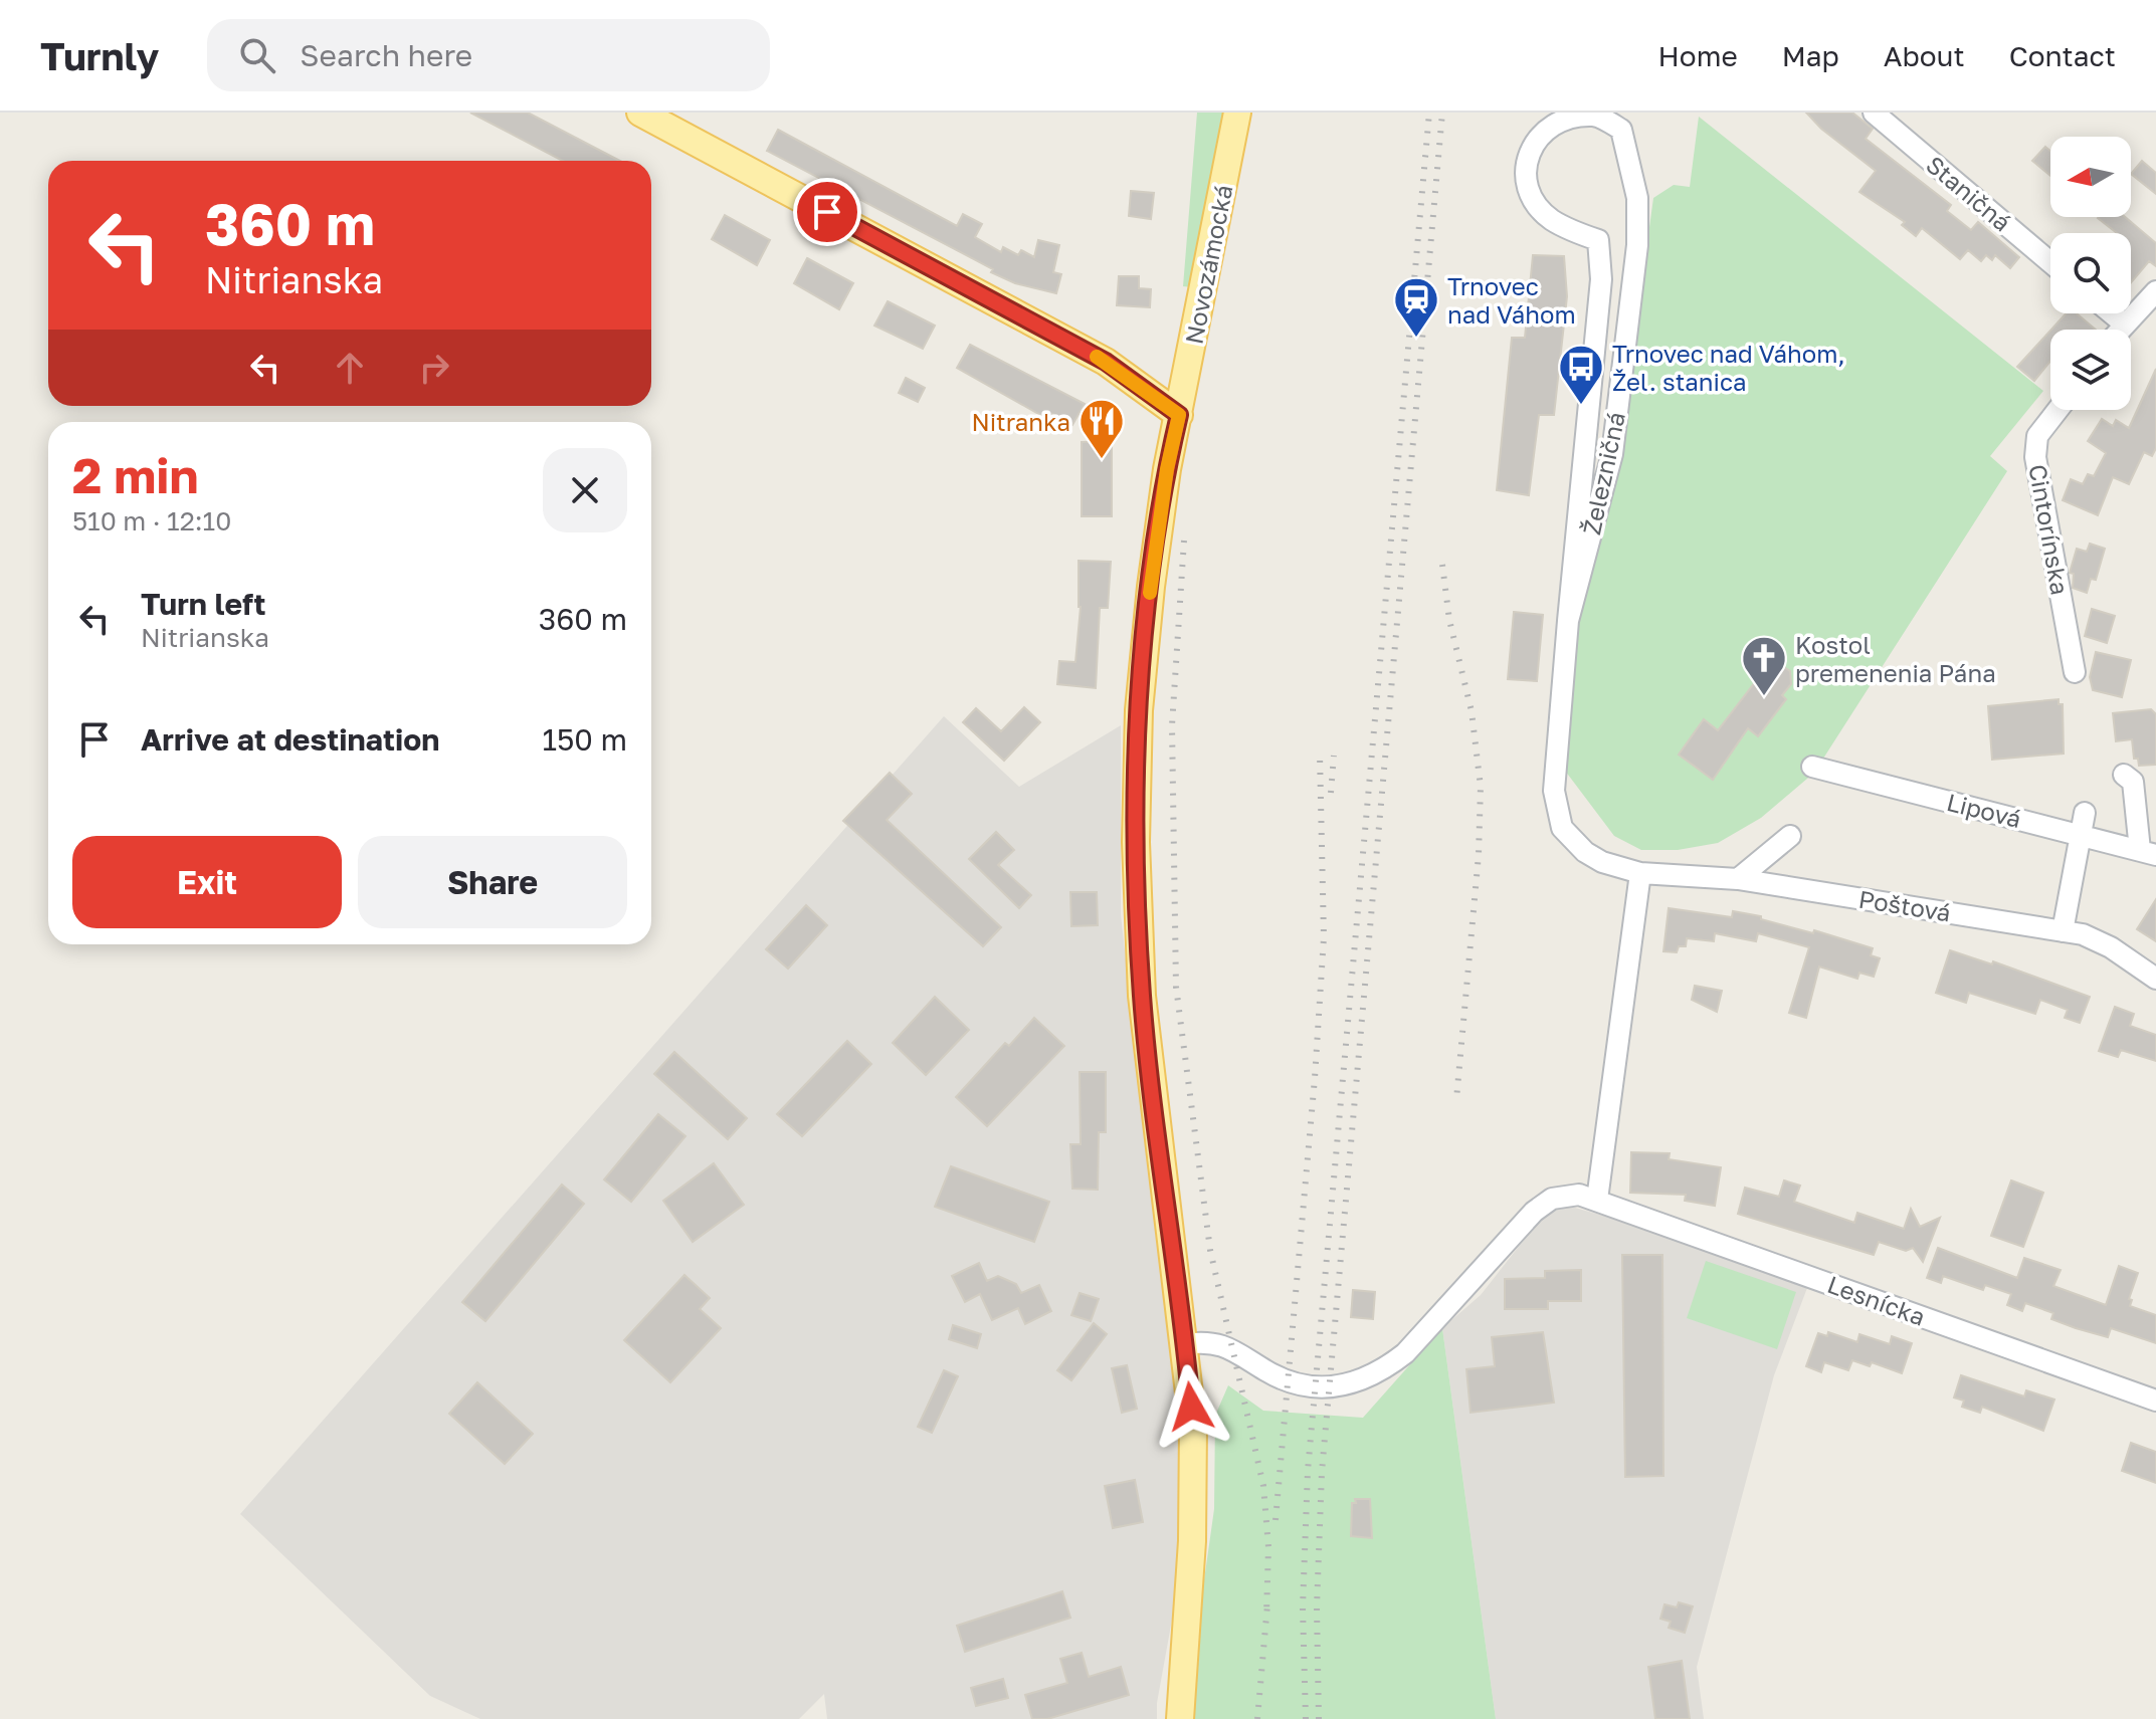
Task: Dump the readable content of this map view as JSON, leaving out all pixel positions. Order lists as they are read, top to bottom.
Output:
{
  "streets": {
    "main road": ["Novozámocká"],
    "street": [
      "Staničná",
      "Železničná",
      "Cintorínska",
      "Lipová",
      "Poštová",
      "Lesnícka"
    ]
  },
  "crossings": [
    ["Novozámocká", "Lesnícka"],
    ["Železničná", "Poštová"]
  ],
  "places": {
    "station": ["Trnovec nad Váhom"],
    "bus stop": ["Trnovec nad Váhom, Žel. stanica"],
    "restaurant": ["Nitranka"],
    "church": ["Kostol premenenia Pána"]
  },
  "north": "left",
  "page": {
    "header": "Turnly",
    "search": "Search here",
    "nav": [
      "Home",
      "Map",
      "About",
      "Contact"
    ],
    "turn": ["360 m", "Nitrianska"],
    "heading": ["2 min", "510 m · 12:10"],
    "list": [
      {
        "name": "Turn left",
        "note": "Nitrianska",
        "value": "360 m"
      },
      {
        "name": "Arrive at destination",
        "value": "150 m"
      }
    ],
    "buttons": ["Exit", "Share"]
  }
}
